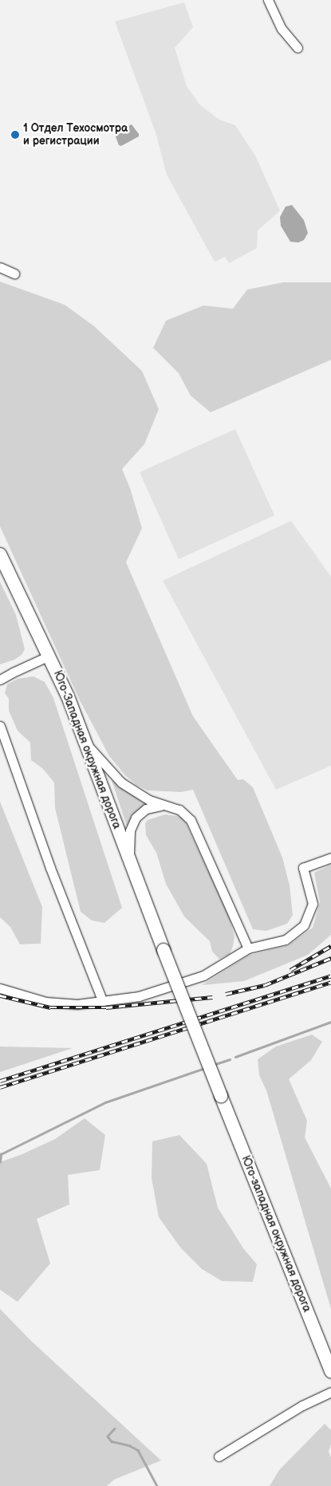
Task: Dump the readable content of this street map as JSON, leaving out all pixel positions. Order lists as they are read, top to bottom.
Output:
{
  "streets": {
    "highway": ["Юго-Западная окружная дорога", "Юго-западная окружная дорога"]
  },
  "crossings": [
    ["Юго-Западная окружная дорога", "Юго-западная окружная дорога"]
  ],
  "places": ["1 Отдел Техосмотра и регистрации"]
}
